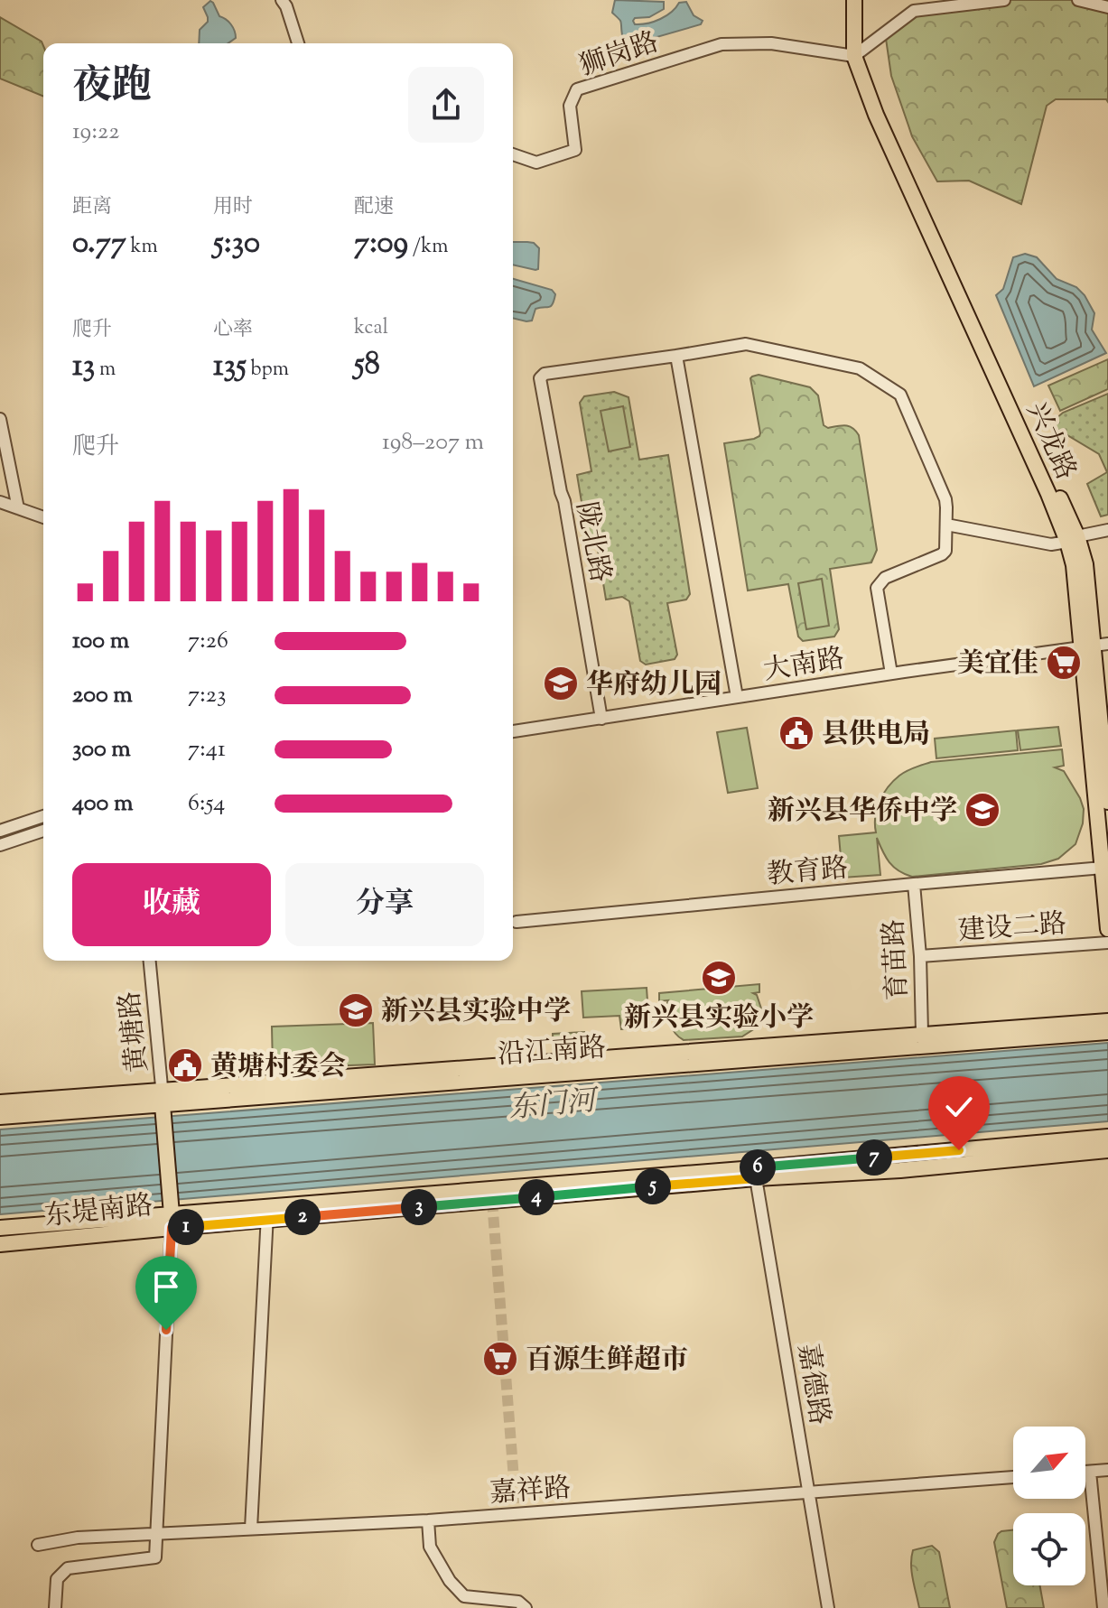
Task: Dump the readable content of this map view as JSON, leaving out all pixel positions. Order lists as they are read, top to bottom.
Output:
{
  "streets": {
    "main road": ["兴龙路", "沿江南路", "东堤南路"],
    "street": [
      "狮岗路",
      "陇北路",
      "大南路",
      "教育路",
      "建设二路",
      "育苗路",
      "黄塘路",
      "嘉德路",
      "嘉祥路"
    ]
  },
  "crossings": [
    ["狮岗路", "兴龙路"],
    ["兴龙路", "大南路"],
    ["兴龙路", "教育路"],
    ["陇北路", "大南路"],
    ["教育路", "育苗路"],
    ["建设二路", "育苗路"],
    ["育苗路", "沿江南路"],
    ["黄塘路", "沿江南路"],
    ["东堤南路", "嘉德路"],
    ["嘉德路", "嘉祥路"]
  ],
  "water": ["东门河"],
  "places": {
    "supermarket": ["美宜佳", "百源生鲜超市"],
    "school or university": [
      "华府幼儿园",
      "新兴县华侨中学",
      "新兴县实验小学",
      "新兴县实验中学"
    ],
    "public building": ["县供电局", "黄塘村委会"]
  },
  "north": "top right",
  "page": {
    "heading": ["夜跑", "19:22"],
    "stats": [
      ["距离", "0.77 km"],
      ["用时", "5:30"],
      ["配速", "7:09 /km"],
      ["爬升", "13 m"],
      ["心率", "135 bpm"],
      ["kcal", "58"]
    ],
    "chart": ["爬升", "198–207 m"],
    "list": [
      {
        "name": "100 m",
        "note": "7:26"
      },
      {
        "name": "200 m",
        "note": "7:23"
      },
      {
        "name": "300 m",
        "note": "7:41"
      },
      {
        "name": "400 m",
        "note": "6:54"
      }
    ],
    "buttons": ["收藏", "分享"],
    "pins": [
      "7",
      "6",
      "5",
      "4",
      "3",
      "2",
      "1"
    ]
  }
}
